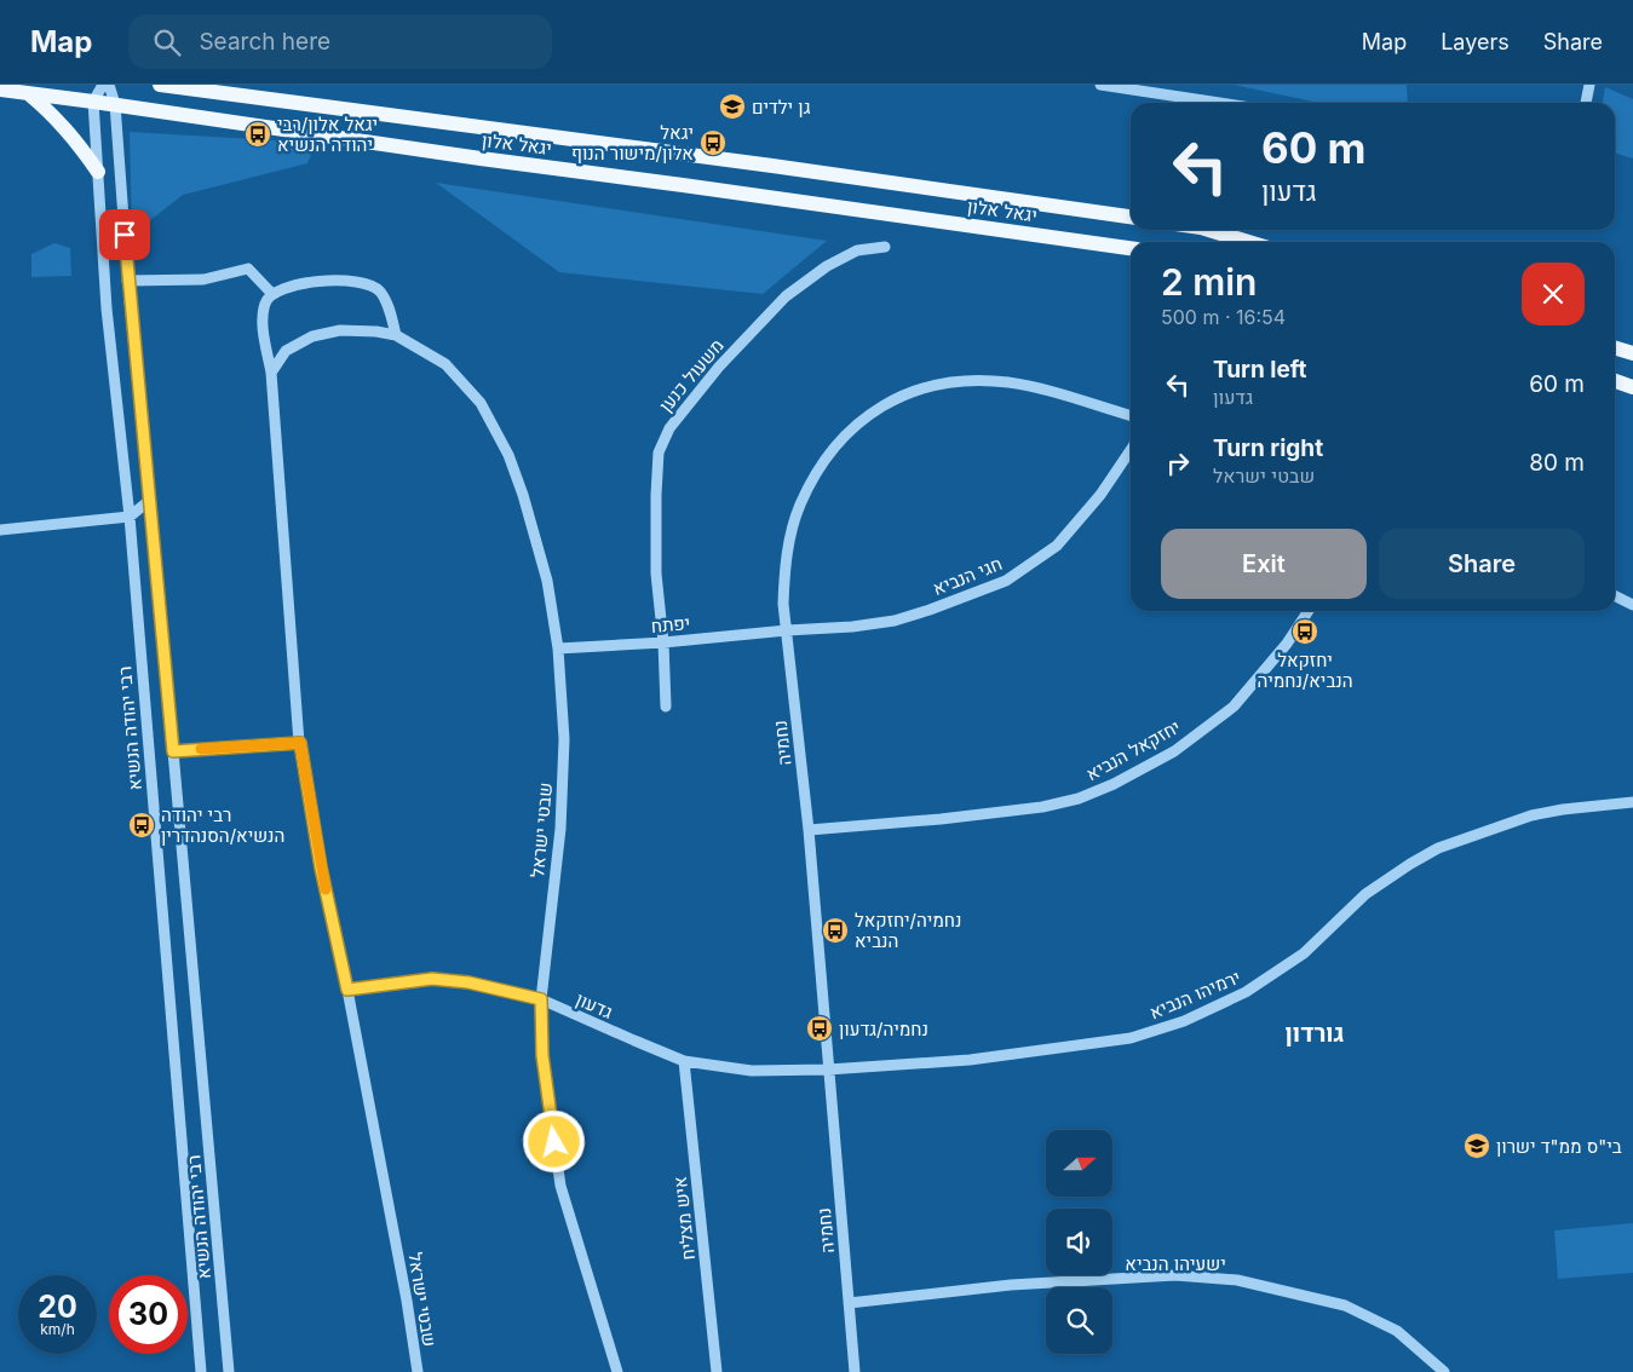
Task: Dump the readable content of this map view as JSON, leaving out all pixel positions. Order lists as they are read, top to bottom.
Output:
{
  "streets": {
    "main road": ["יגאל אלון"],
    "street": [
      "משעול כנען",
      "חגי הנביא",
      "יפתח",
      "רבי יהודה הנשיא",
      "נחמיה",
      "יחזקאל הנביא",
      "שבטי ישראל",
      "ירמיהו הנביא",
      "גדעון",
      "איש מצליח",
      "ישעיהו הנביא"
    ]
  },
  "crossings": [
    ["יגאל אלון", "רבי יהודה הנשיא"],
    ["משעול כנען", "יפתח"],
    ["חגי הנביא", "יפתח"],
    ["חגי הנביא", "נחמיה"],
    ["יפתח", "נחמיה"],
    ["יפתח", "שבטי ישראל"],
    ["נחמיה", "יחזקאל הנביא"],
    ["נחמיה", "ירמיהו הנביא"],
    ["נחמיה", "גדעון"],
    ["נחמיה", "ישעיהו הנביא"],
    ["שבטי ישראל", "גדעון"],
    ["ירמיהו הנביא", "גדעון"],
    ["גדעון", "איש מצליח"]
  ],
  "districts": ["גורדון"],
  "places": {
    "school or university": ["גן ילדים", "בי\"ס ממ\"ד ישרון"],
    "bus stop": [
      "יגאל אלון/רבי יהודה הנשיא",
      "יגאל אלון/מישור הנוף",
      "יחזקאל הנביא/נחמיה",
      "רבי יהודה הנשיא/הסנהדרין",
      "נחמיה/יחזקאל הנביא",
      "נחמיה/גדעון"
    ]
  },
  "north": "right",
  "page": {
    "header": "Map",
    "search": "Search here",
    "nav": ["Map", "Layers", "Share"],
    "turn": ["60 m", "גדעון"],
    "heading": ["2 min", "500 m · 16:54"],
    "list": [
      {
        "name": "Turn left",
        "note": "גדעון",
        "value": "60 m"
      },
      {
        "name": "Turn right",
        "note": "שבטי ישראל",
        "value": "80 m"
      }
    ],
    "buttons": ["Exit", "Share"],
    "speed": "20 km/h",
    "limit": "30"
  }
}
